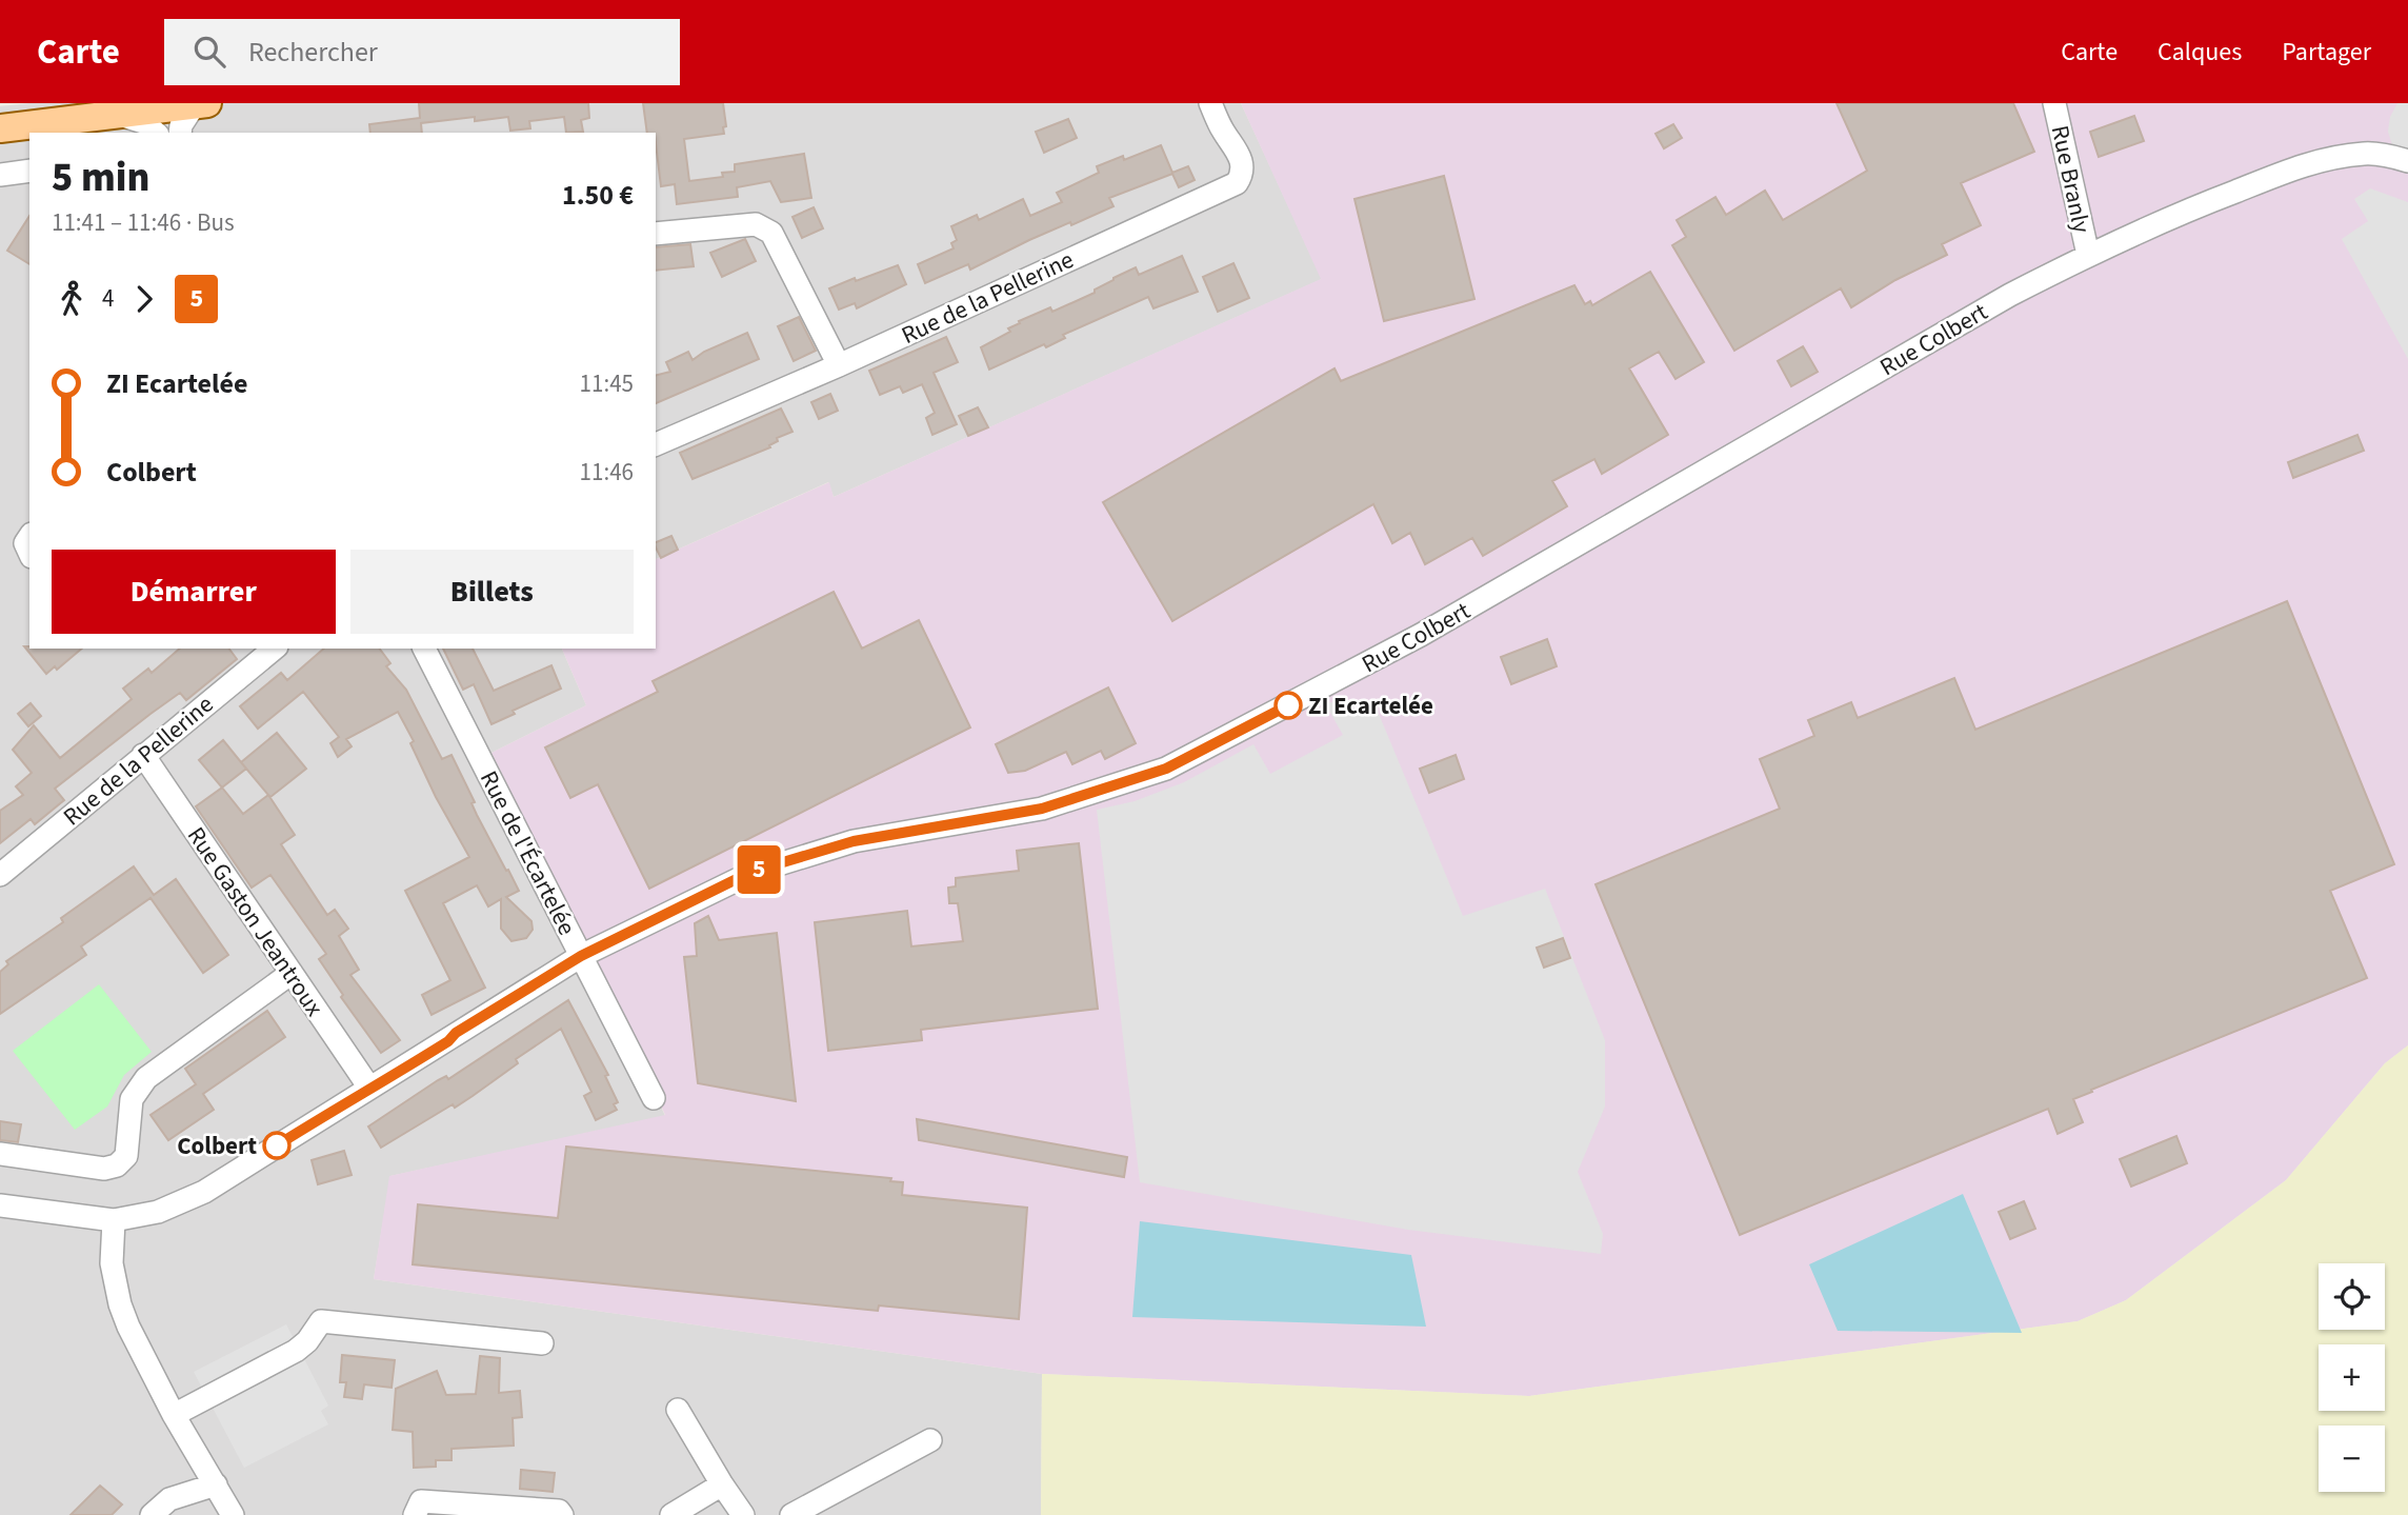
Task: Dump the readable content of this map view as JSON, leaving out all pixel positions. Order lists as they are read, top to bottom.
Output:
{
  "streets": {
    "street": [
      "Rue Branly",
      "Rue de la Pellerine",
      "Rue Colbert",
      "Rue de l'Écartelée",
      "Rue Gaston Jeantroux"
    ]
  },
  "crossings": [
    ["Rue Branly", "Rue Colbert"],
    ["Rue de la Pellerine", "Rue Gaston Jeantroux"],
    ["Rue Colbert", "Rue de l'Écartelée"],
    ["Rue Colbert", "Rue Gaston Jeantroux"]
  ],
  "places": ["ZI Ecartelée", "Colbert"],
  "lines": ["bus line 5"],
  "page": {
    "header": "Carte",
    "search": "Rechercher",
    "nav": ["Carte", "Calques", "Partager"],
    "on_map": "5",
    "heading": ["5 min", "11:41 – 11:46 · Bus", "1.50 €"],
    "legs": ["4", "5"],
    "list": [
      {
        "name": "ZI Ecartelée",
        "value": "11:45"
      },
      {
        "name": "Colbert",
        "value": "11:46"
      }
    ],
    "buttons": ["Démarrer", "Billets"],
    "map_buttons": ["+", "−"]
  }
}
